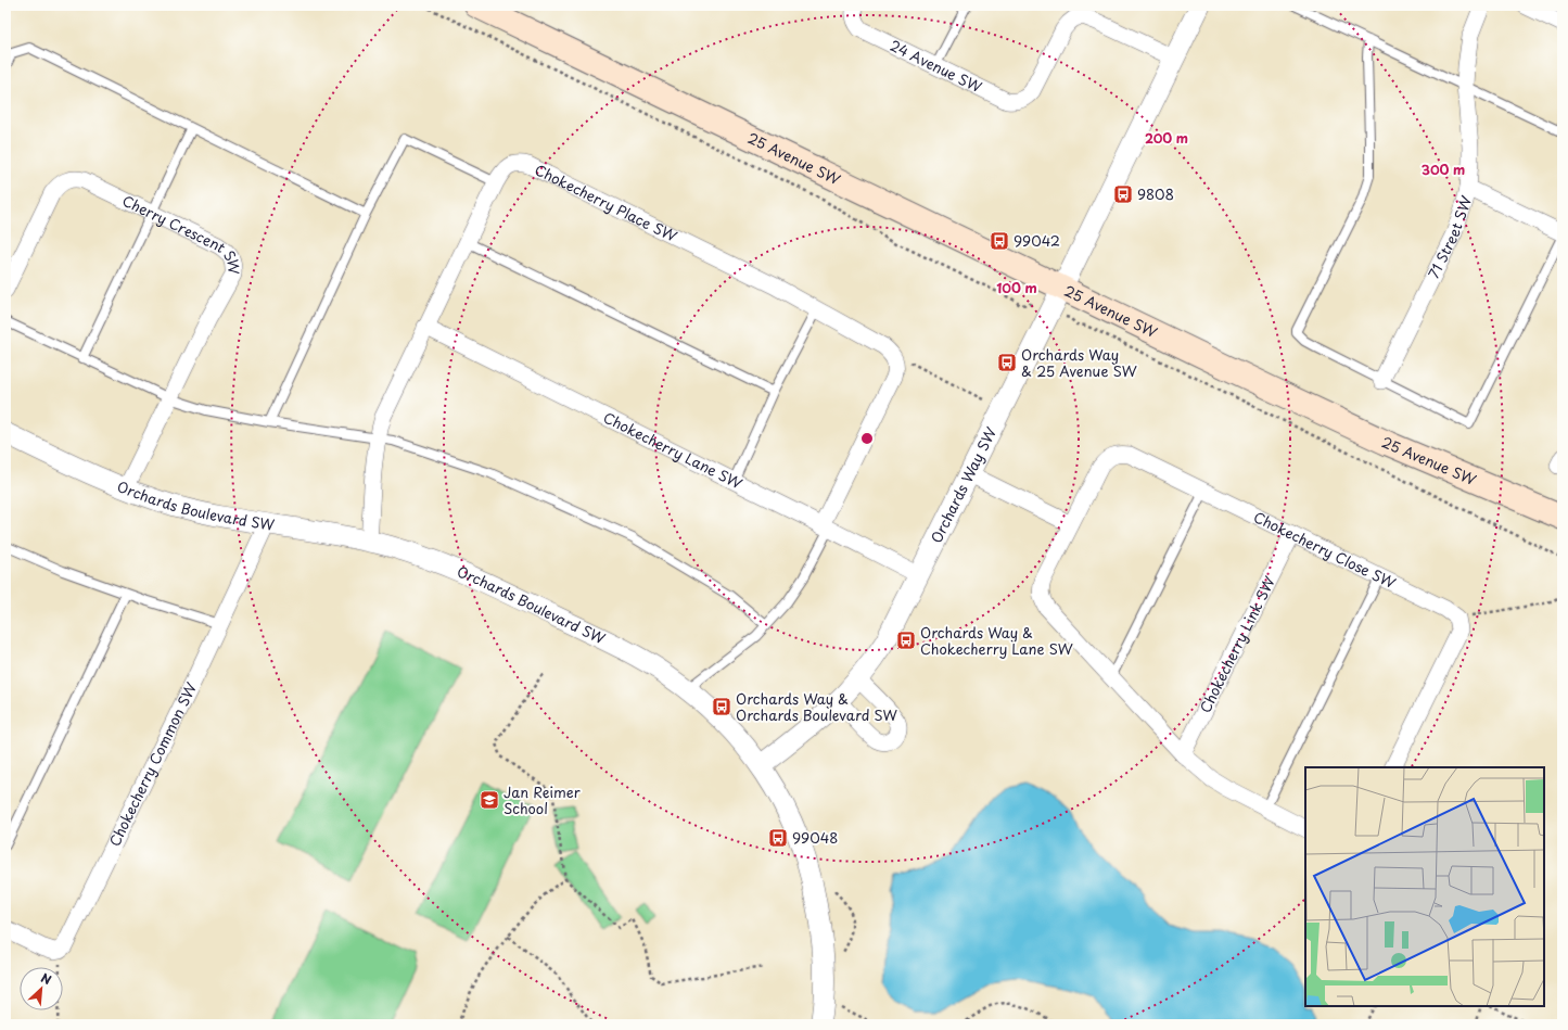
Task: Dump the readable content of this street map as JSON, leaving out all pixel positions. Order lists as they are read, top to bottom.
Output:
{
  "streets": {
    "main road": ["25 Avenue SW"],
    "street": [
      "24 Avenue SW",
      "Chokecherry Place SW",
      "71 Street SW",
      "Cherry Crescent SW",
      "Chokecherry Lane SW",
      "Orchards Way SW",
      "Orchards Boulevard SW",
      "Chokecherry Close SW",
      "Chokecherry Link SW",
      "Chokecherry Common SW"
    ]
  },
  "crossings": [
    ["24 Avenue SW", "Orchards Way SW"],
    ["25 Avenue SW", "Orchards Way SW"],
    ["Chokecherry Place SW", "Chokecherry Lane SW"],
    ["Chokecherry Place SW", "Orchards Boulevard SW"],
    ["Cherry Crescent SW", "Orchards Boulevard SW"],
    ["Chokecherry Lane SW", "Orchards Way SW"],
    ["Orchards Way SW", "Orchards Boulevard SW"],
    ["Orchards Boulevard SW", "Chokecherry Common SW"],
    ["Chokecherry Close SW", "Chokecherry Link SW"]
  ],
  "places": {
    "bus stop": [
      "9808",
      "99042",
      "Orchards Way & 25 Avenue SW",
      "Orchards Way & Chokecherry Lane SW",
      "Orchards Way & Orchards Boulevard SW",
      "99048"
    ],
    "school or university": ["Jan Reimer School"]
  },
  "north": "top right",
  "rings": ["200 m", "300 m", "100 m"]
}
